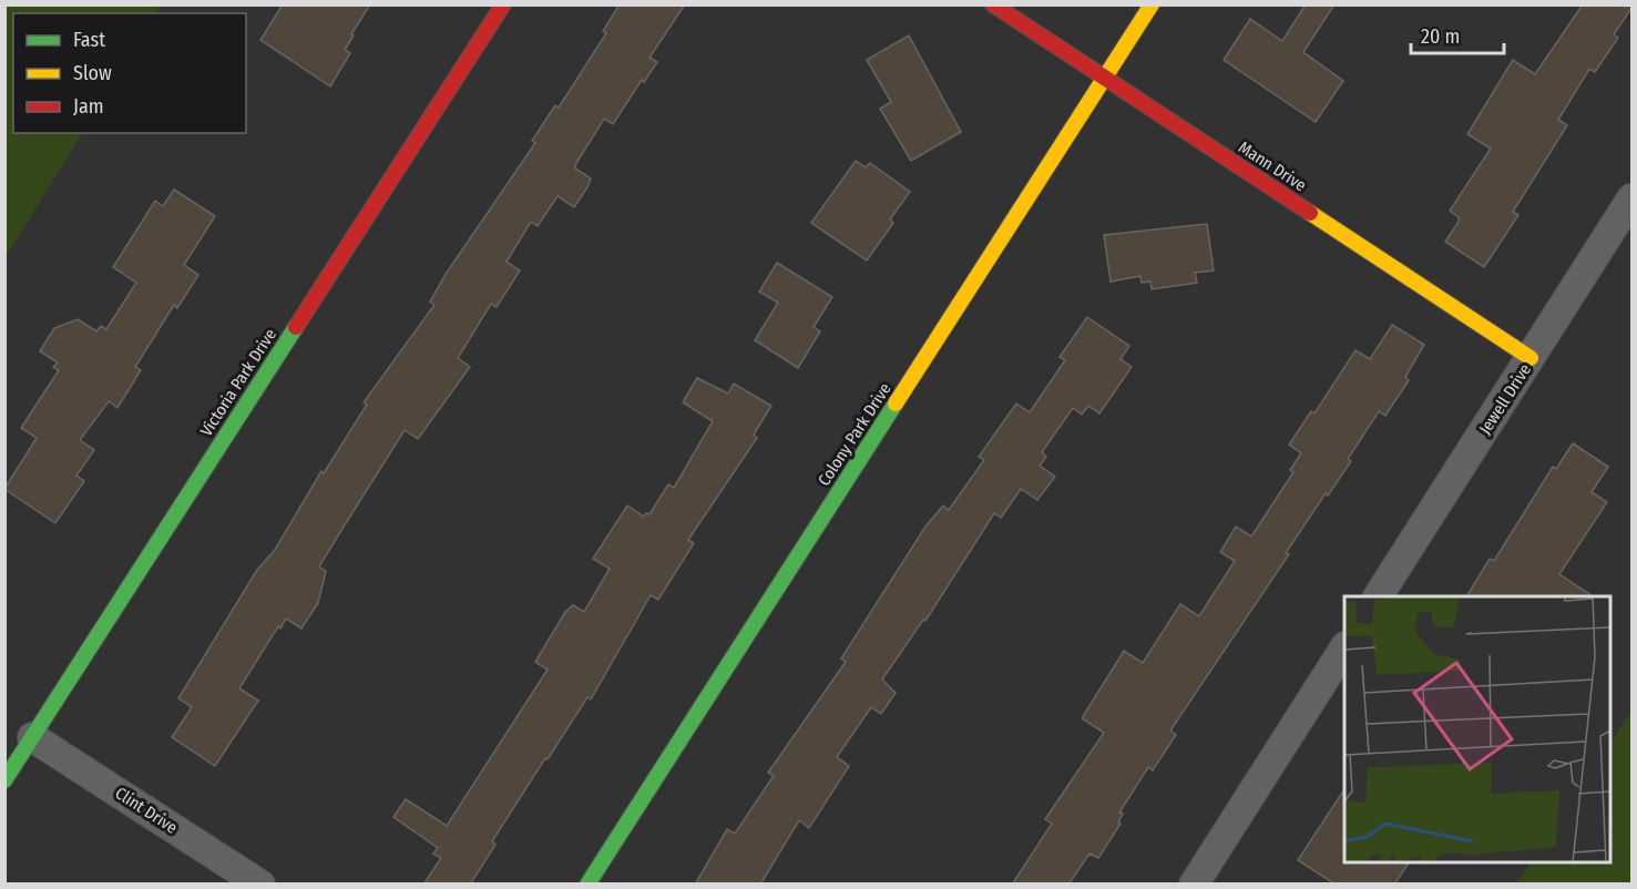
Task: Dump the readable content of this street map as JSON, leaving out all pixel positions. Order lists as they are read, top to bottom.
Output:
{
  "streets": {
    "street": [
      "Mann Drive",
      "Victoria Park Drive",
      "Jewell Drive",
      "Colony Park Drive",
      "Clint Drive"
    ]
  },
  "crossings": [
    ["Mann Drive", "Jewell Drive"],
    ["Mann Drive", "Colony Park Drive"],
    ["Victoria Park Drive", "Clint Drive"]
  ],
  "legend": ["Fast", "Slow", "Jam"],
  "scale_bar": "20 m"
}
